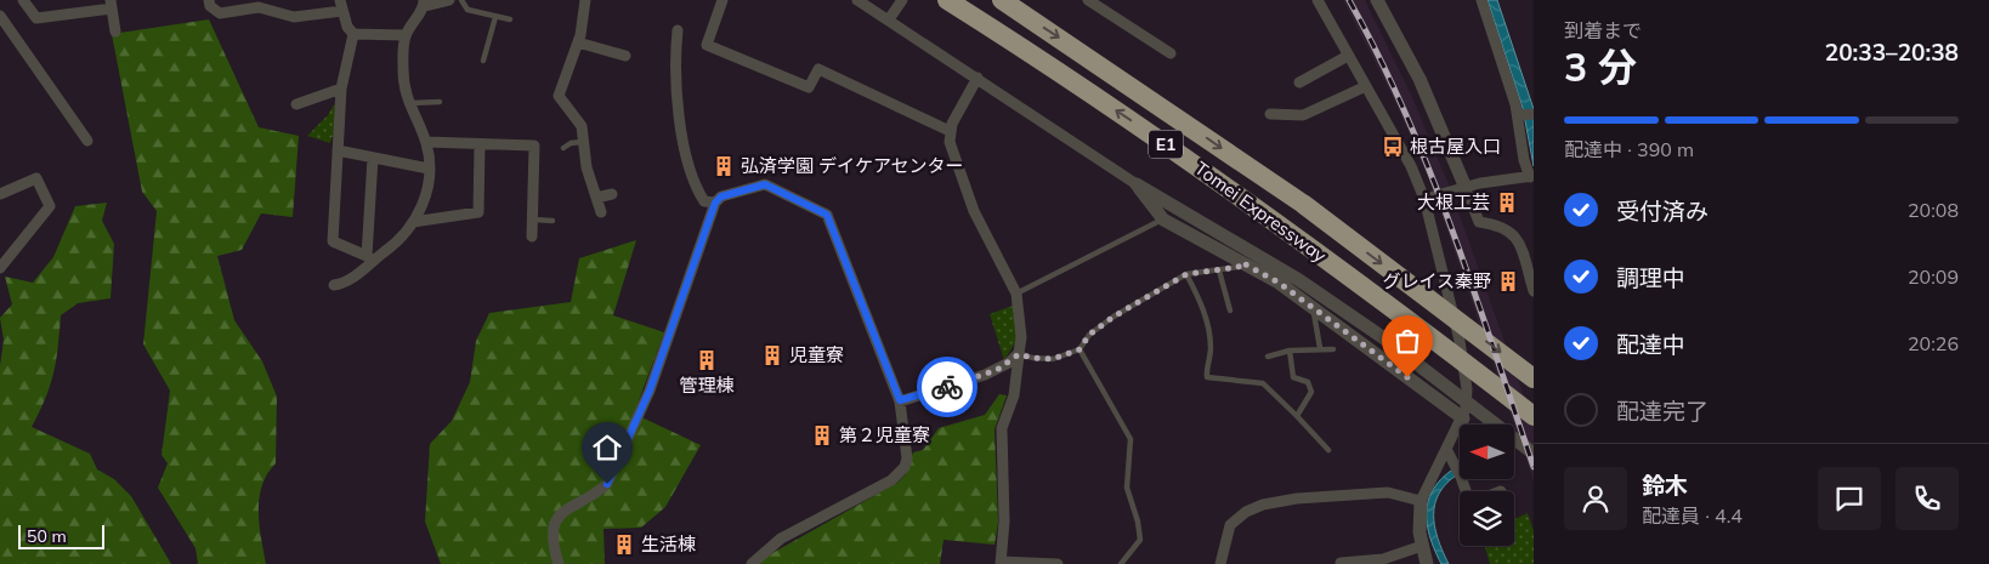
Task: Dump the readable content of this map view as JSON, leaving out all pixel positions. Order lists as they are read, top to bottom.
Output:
{
  "streets": {
    "highway": ["E1", "Tomei Expressway"]
  },
  "places": {
    "bus stop": ["根古屋入口"],
    "building": [
      "弘済学園 デイケアセンター",
      "大根工芸",
      "グレイス秦野",
      "児童寮",
      "管理棟",
      "第２児童寮",
      "生活棟"
    ]
  },
  "scale_bar": "50 m",
  "north": "left",
  "page": {
    "heading": ["3 分", "到着まで", "20:33–20:38"],
    "panel": ["鈴木", "配達員 · 4.4"],
    "bar": "配達中 · 390 m",
    "list": [
      ["受付済み", "20:08"],
      ["調理中", "20:09"],
      ["配達中", "20:26"],
      "配達完了"
    ],
    "scale": "50 m"
  }
}
